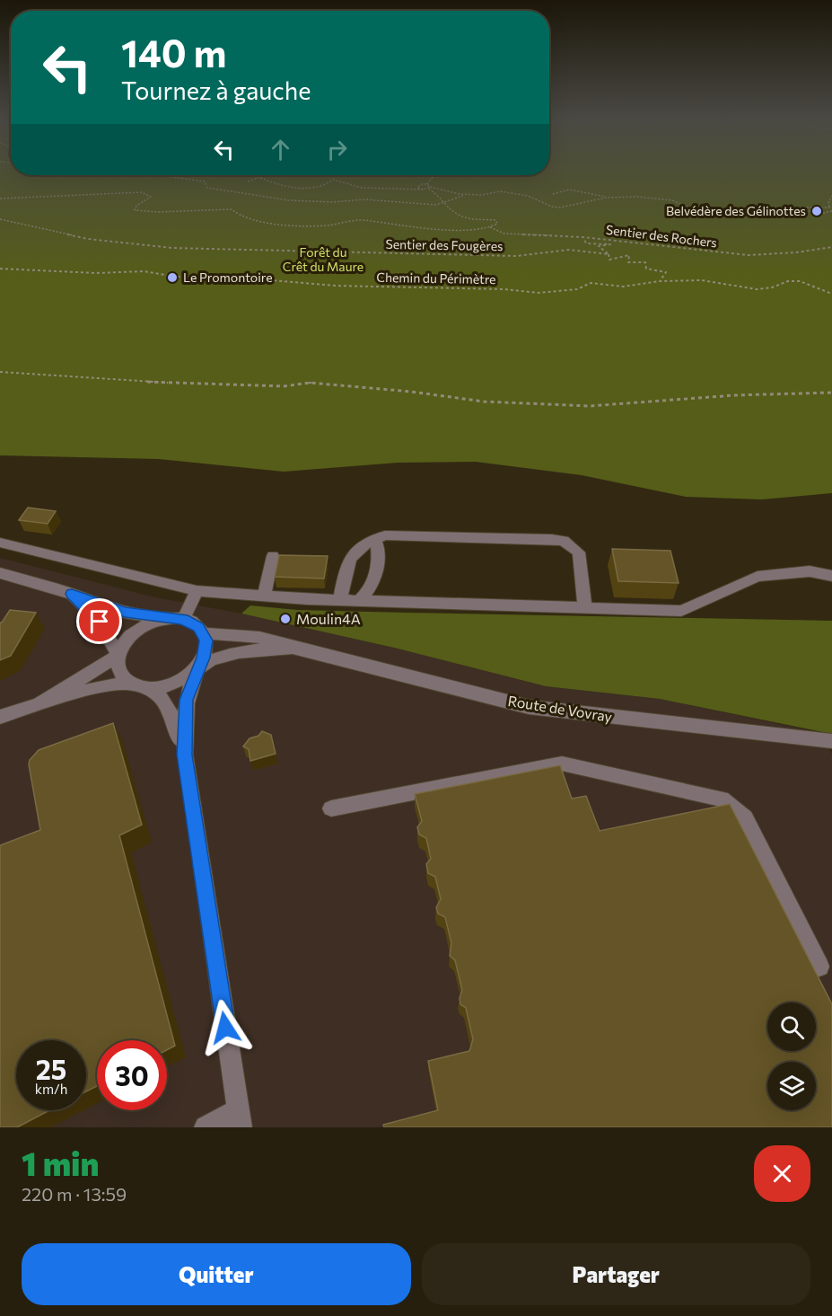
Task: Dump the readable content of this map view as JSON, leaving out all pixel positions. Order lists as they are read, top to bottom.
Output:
{
  "streets": {
    "street": ["Route de Vovray"],
    "path": ["Sentier des Rochers", "Sentier des Fougères", "Chemin du Périmètre"]
  },
  "crossings": [
    ["Sentier des Fougères", "Chemin du Périmètre"]
  ],
  "parks": ["Forêt du Crêt du Maure"],
  "places": ["Belvédère des Gélinottes", "Le Promontoire", "Moulin4A"],
  "page": {
    "turn": ["140 m", "Tournez à gauche"],
    "speed": "25 km/h",
    "limit": "30",
    "heading": ["1 min", "220 m · 13:59"],
    "buttons": ["Quitter", "Partager"]
  }
}
